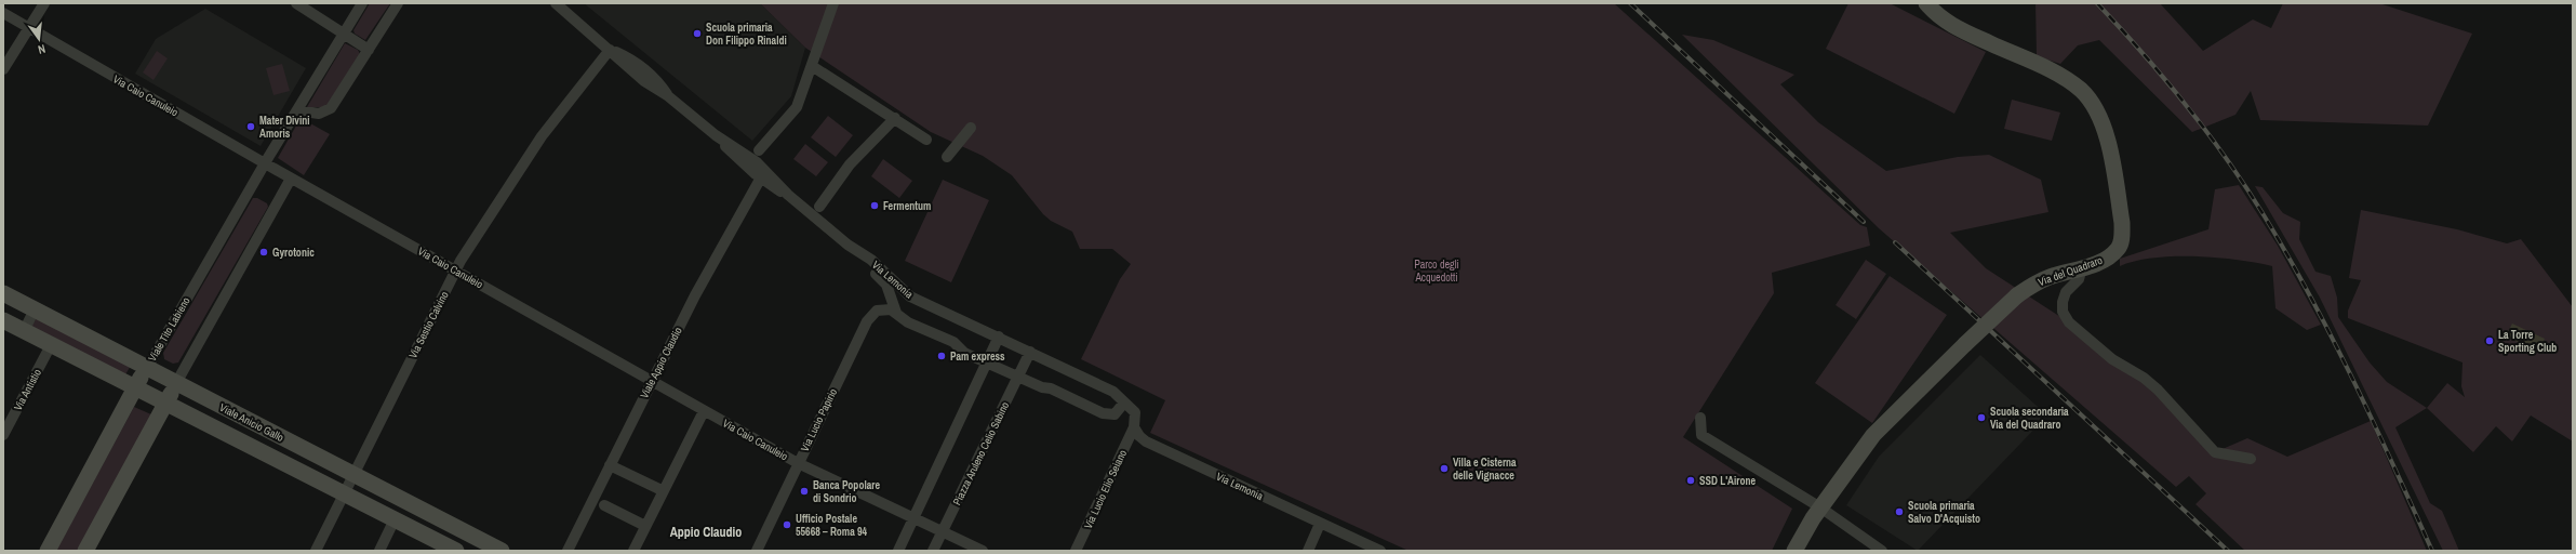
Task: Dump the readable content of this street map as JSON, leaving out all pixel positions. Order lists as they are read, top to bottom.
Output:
{
  "streets": {
    "street": [
      "Via Caio Canuleio",
      "Via del Quadraro",
      "Via Lemonia",
      "Via Sestio Calvino",
      "Viale Tito Labieno",
      "Viale Appio Claudio",
      "Via Antistio",
      "Via Lucio Papirio",
      "Viale Anicio Gallo",
      "Piazza Aruleno Celio Sabino",
      "Via Lucio Elio Seiano"
    ]
  },
  "crossings": [
    ["Via Caio Canuleio", "Via Sestio Calvino"],
    ["Via Caio Canuleio", "Viale Tito Labieno"],
    ["Via Caio Canuleio", "Viale Appio Claudio"],
    ["Via Caio Canuleio", "Via Lucio Papirio"],
    ["Via Lemonia", "Via Sestio Calvino"],
    ["Via Lemonia", "Viale Appio Claudio"],
    ["Via Lemonia", "Via Lucio Papirio"],
    ["Via Lemonia", "Via Lucio Elio Seiano"],
    ["Via Sestio Calvino", "Viale Anicio Gallo"],
    ["Viale Tito Labieno", "Viale Anicio Gallo"],
    ["Via Antistio", "Viale Anicio Gallo"]
  ],
  "districts": ["Appio Claudio"],
  "parks": ["Parco degli Acquedotti"],
  "places": [
    "Scuola primaria Don Filippo Rinaldi",
    "Mater Divini Amoris",
    "Fermentum",
    "Gyrotonic",
    "La Torre Sporting Club",
    "Pam express",
    "Scuola secondaria Via del Quadraro",
    "Villa e Cisterna delle Vignacce",
    "SSD L'Airone",
    "Banca Popolare di Sondrio",
    "Scuola primaria Salvo D'Acquisto",
    "Ufficio Postale 55668 – Roma 94"
  ],
  "north": "bottom"
}
